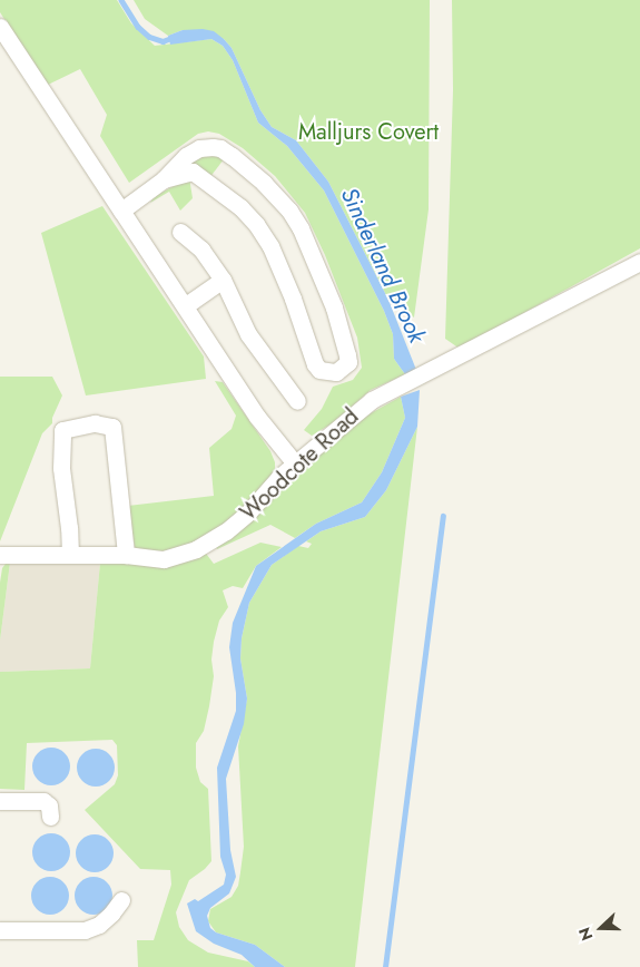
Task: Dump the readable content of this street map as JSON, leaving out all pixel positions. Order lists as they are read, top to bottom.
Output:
{
  "streets": {
    "street": ["Woodcote Road"]
  },
  "water": ["Sinderland Brook"],
  "parks": ["Malljurs Covert"],
  "north": "left"
}
